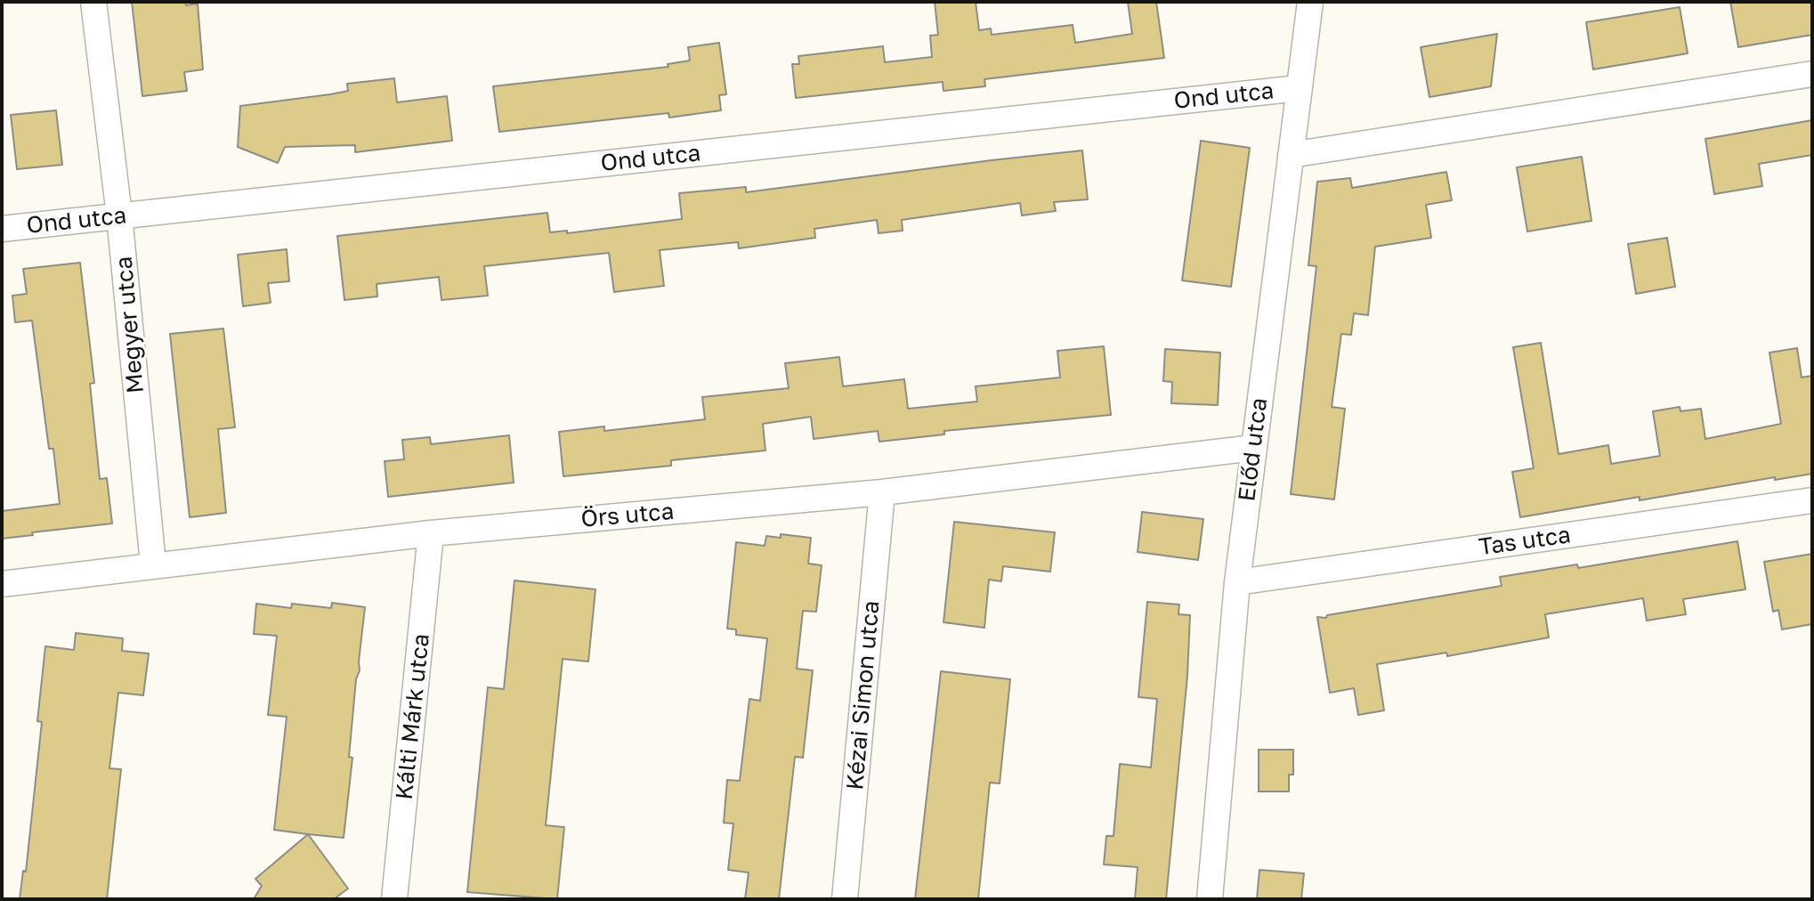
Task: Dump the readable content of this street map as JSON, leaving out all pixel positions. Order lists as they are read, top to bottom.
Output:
{
  "streets": {
    "street": [
      "Ond utca",
      "Megyer utca",
      "Előd utca",
      "Örs utca",
      "Tas utca",
      "Kézai Simon utca",
      "Kálti Márk utca"
    ]
  },
  "crossings": [
    ["Ond utca", "Megyer utca"],
    ["Ond utca", "Előd utca"],
    ["Megyer utca", "Örs utca"],
    ["Előd utca", "Örs utca"],
    ["Előd utca", "Tas utca"],
    ["Örs utca", "Kézai Simon utca"],
    ["Örs utca", "Kálti Márk utca"]
  ]
}
